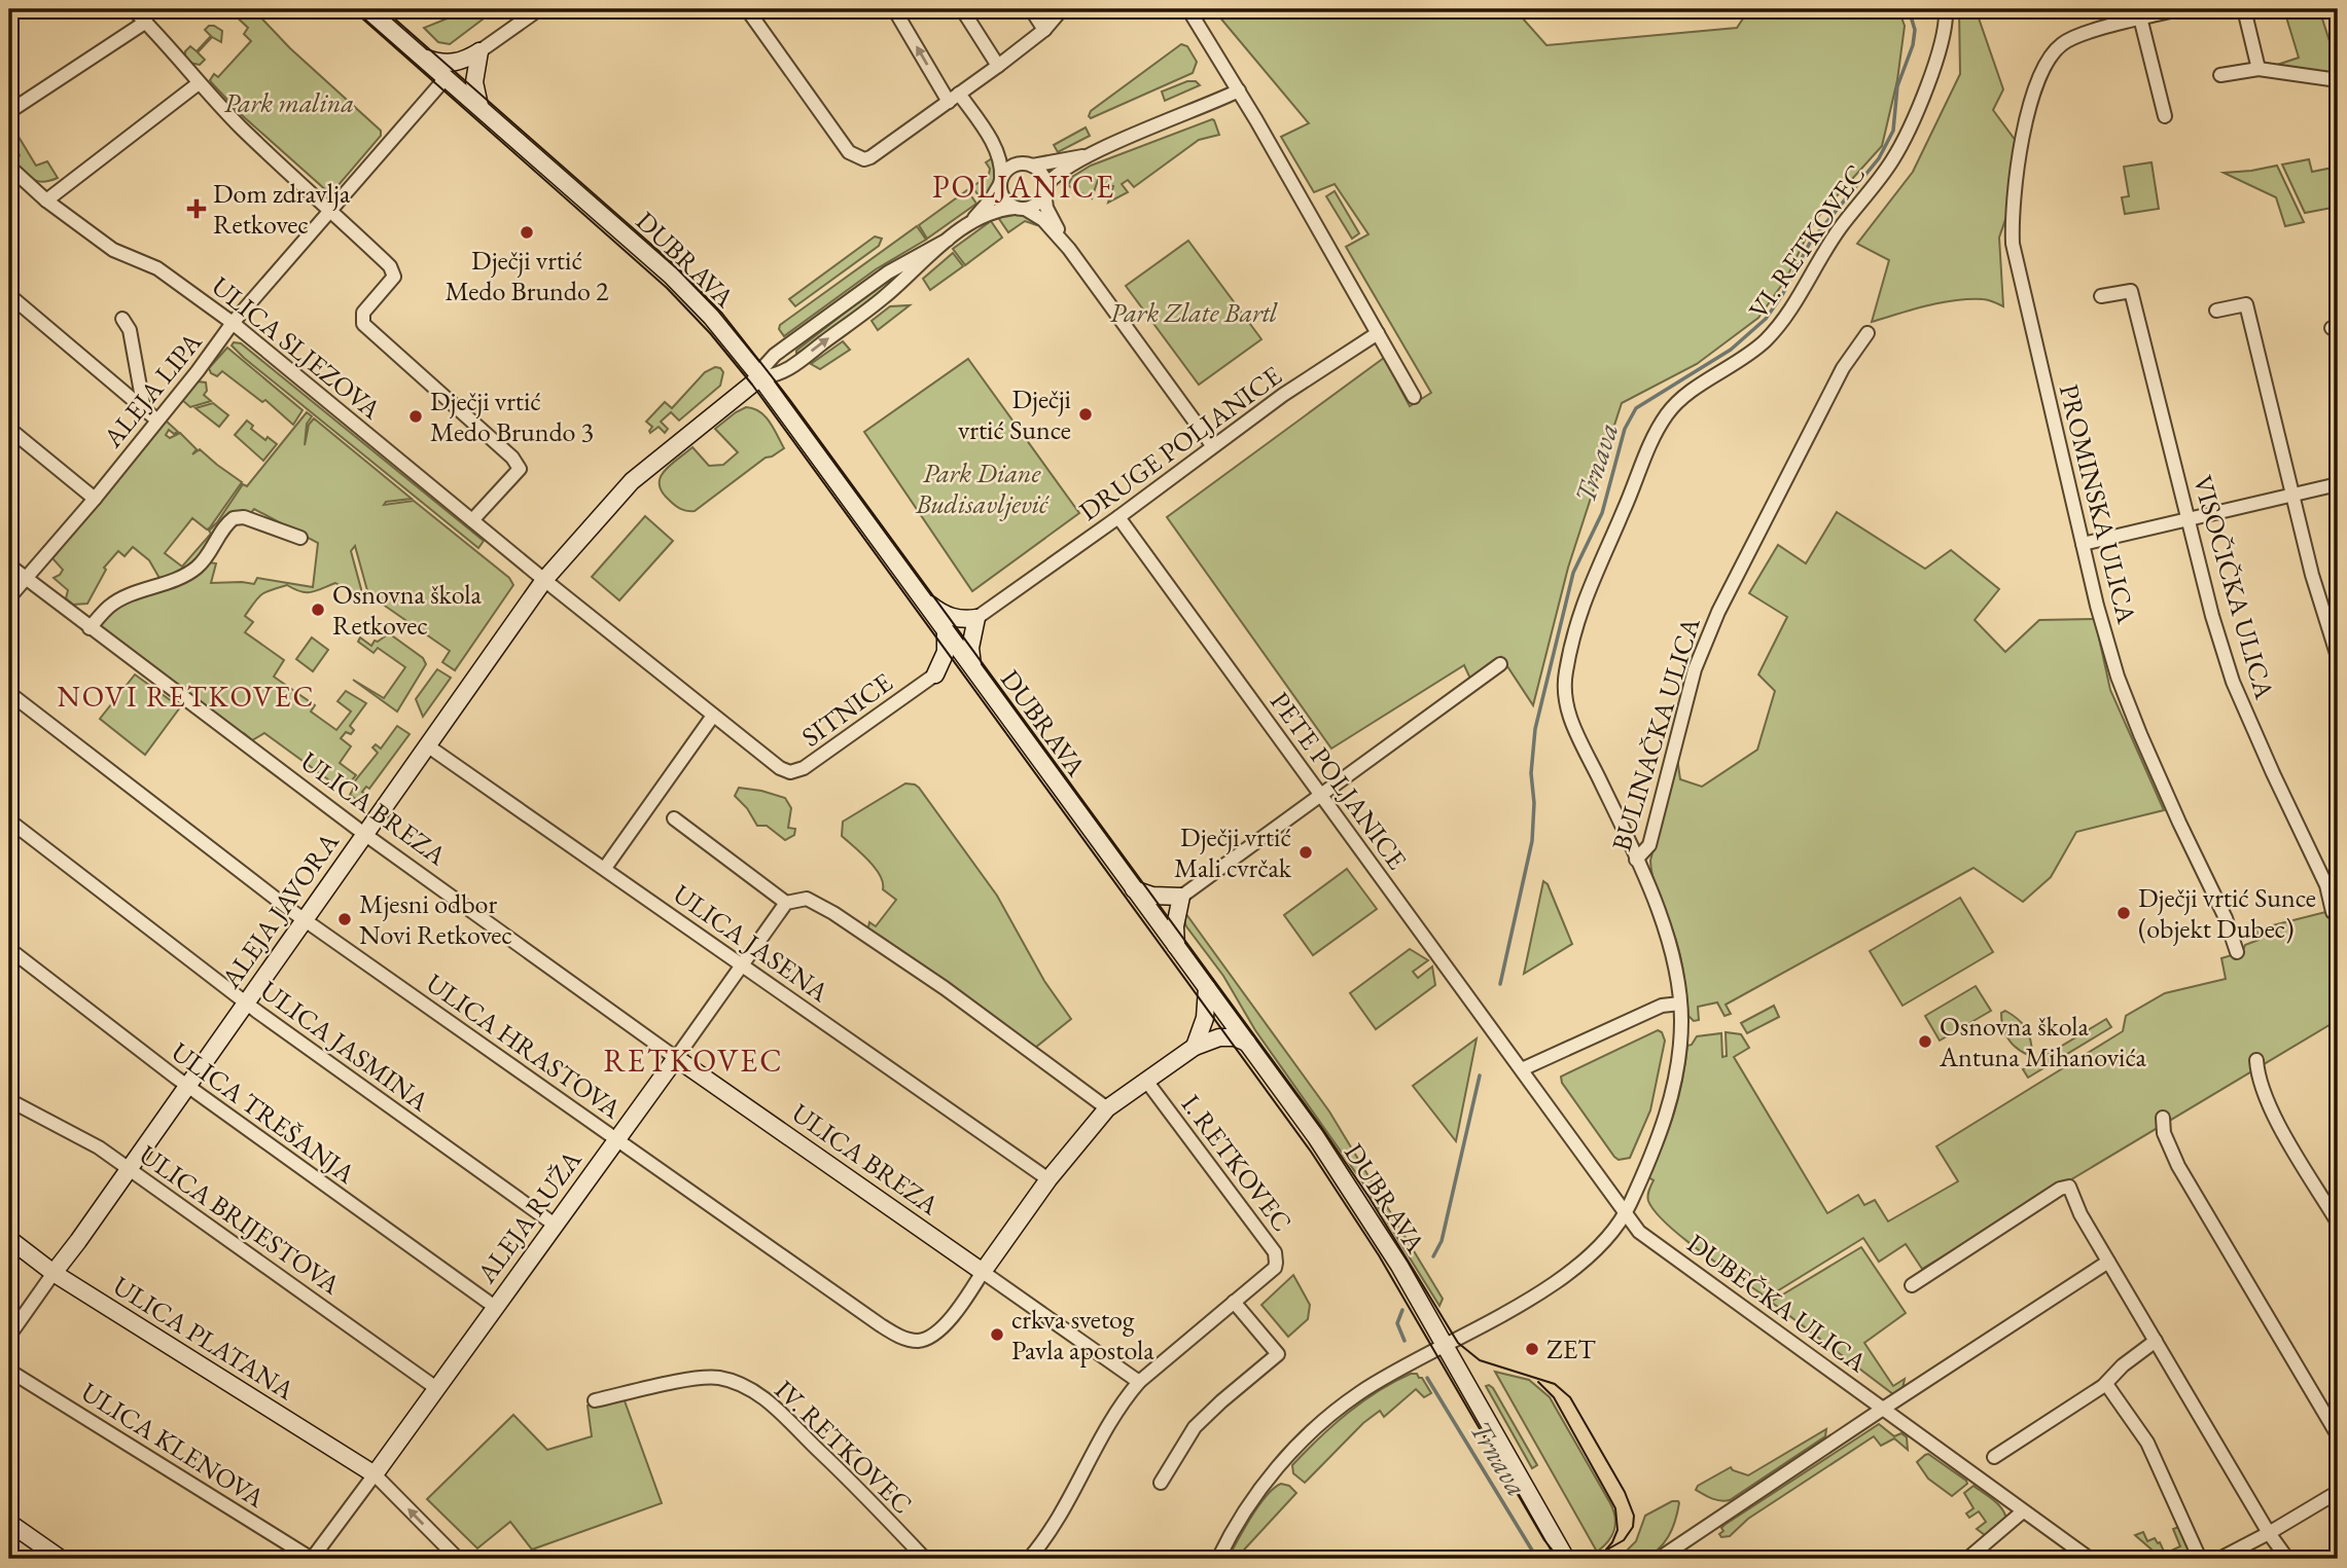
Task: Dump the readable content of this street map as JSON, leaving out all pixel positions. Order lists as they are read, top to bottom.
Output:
{
  "streets": {
    "street": [
      "VI. RETKOVEC",
      "DUBRAVA",
      "ULICA SLJEZOVA",
      "ALEJA LIPA",
      "DRUGE POLJANICE",
      "PROMINSKA ULICA",
      "VISOČIČKA ULICA",
      "SITNICE",
      "BULINAČKA ULICA",
      "PETE POLJANICE",
      "ULICA BREZA",
      "ALEJA JAVORA",
      "ULICA JASENA",
      "ULICA JASMINA",
      "ULICA HRASTOVA",
      "ULICA TREŠANJA",
      "I. RETKOVEC",
      "ALEJA RUŽA",
      "ULICA BRIJESTOVA",
      "DUBEČKA ULICA",
      "ULICA PLATANA",
      "ULICA KLENOVA",
      "IV. RETKOVEC"
    ]
  },
  "crossings": [
    ["VI. RETKOVEC", "BULINAČKA ULICA"],
    ["DUBRAVA", "ALEJA LIPA"],
    ["DUBRAVA", "ALEJA JAVORA"],
    ["ULICA SLJEZOVA", "ALEJA LIPA"],
    ["ULICA SLJEZOVA", "SITNICE"],
    ["ULICA SLJEZOVA", "ALEJA JAVORA"],
    ["ALEJA LIPA", "ULICA BREZA"],
    ["DRUGE POLJANICE", "PETE POLJANICE"],
    ["SITNICE", "ALEJA JAVORA"],
    ["BULINAČKA ULICA", "PETE POLJANICE"],
    ["BULINAČKA ULICA", "DUBEČKA ULICA"],
    ["PETE POLJANICE", "DUBEČKA ULICA"],
    ["ULICA BREZA", "ALEJA JAVORA"],
    ["ULICA BREZA", "ULICA HRASTOVA"],
    ["ULICA BREZA", "I. RETKOVEC"],
    ["ULICA BREZA", "ALEJA RUŽA"],
    ["ALEJA JAVORA", "ULICA JASENA"],
    ["ALEJA JAVORA", "ULICA JASMINA"],
    ["ALEJA JAVORA", "ULICA HRASTOVA"],
    ["ALEJA JAVORA", "ULICA TREŠANJA"],
    ["ALEJA JAVORA", "ULICA BRIJESTOVA"],
    ["ALEJA JAVORA", "ULICA PLATANA"],
    ["ULICA JASENA", "ALEJA RUŽA"],
    ["ULICA JASMINA", "ALEJA RUŽA"],
    ["ULICA HRASTOVA", "ALEJA RUŽA"],
    ["ULICA TREŠANJA", "ALEJA RUŽA"],
    ["ALEJA RUŽA", "ULICA BRIJESTOVA"],
    ["ALEJA RUŽA", "ULICA PLATANA"],
    ["ALEJA RUŽA", "ULICA KLENOVA"]
  ],
  "districts": ["POLJANICE", "NOVI RETKOVEC", "RETKOVEC"],
  "water": ["Trnava"],
  "parks": ["Park malina", "Park Zlate Bartl", "Park Diane Budisavljević"],
  "places": {
    "health": ["Dom zdravlja Retkovec"],
    "other": [
      "Dječji vrtić Medo Brundo 2",
      "Dječji vrtić Sunce",
      "Dječji vrtić Medo Brundo 3",
      "Osnovna škola Retkovec",
      "Dječji vrtić Mali cvrčak",
      "Dječji vrtić Sunce (objekt Dubec)",
      "Mjesni odbor Novi Retkovec",
      "Osnovna škola Antuna Mihanovića",
      "crkva svetog Pavla apostola",
      "ZET"
    ]
  }
}
